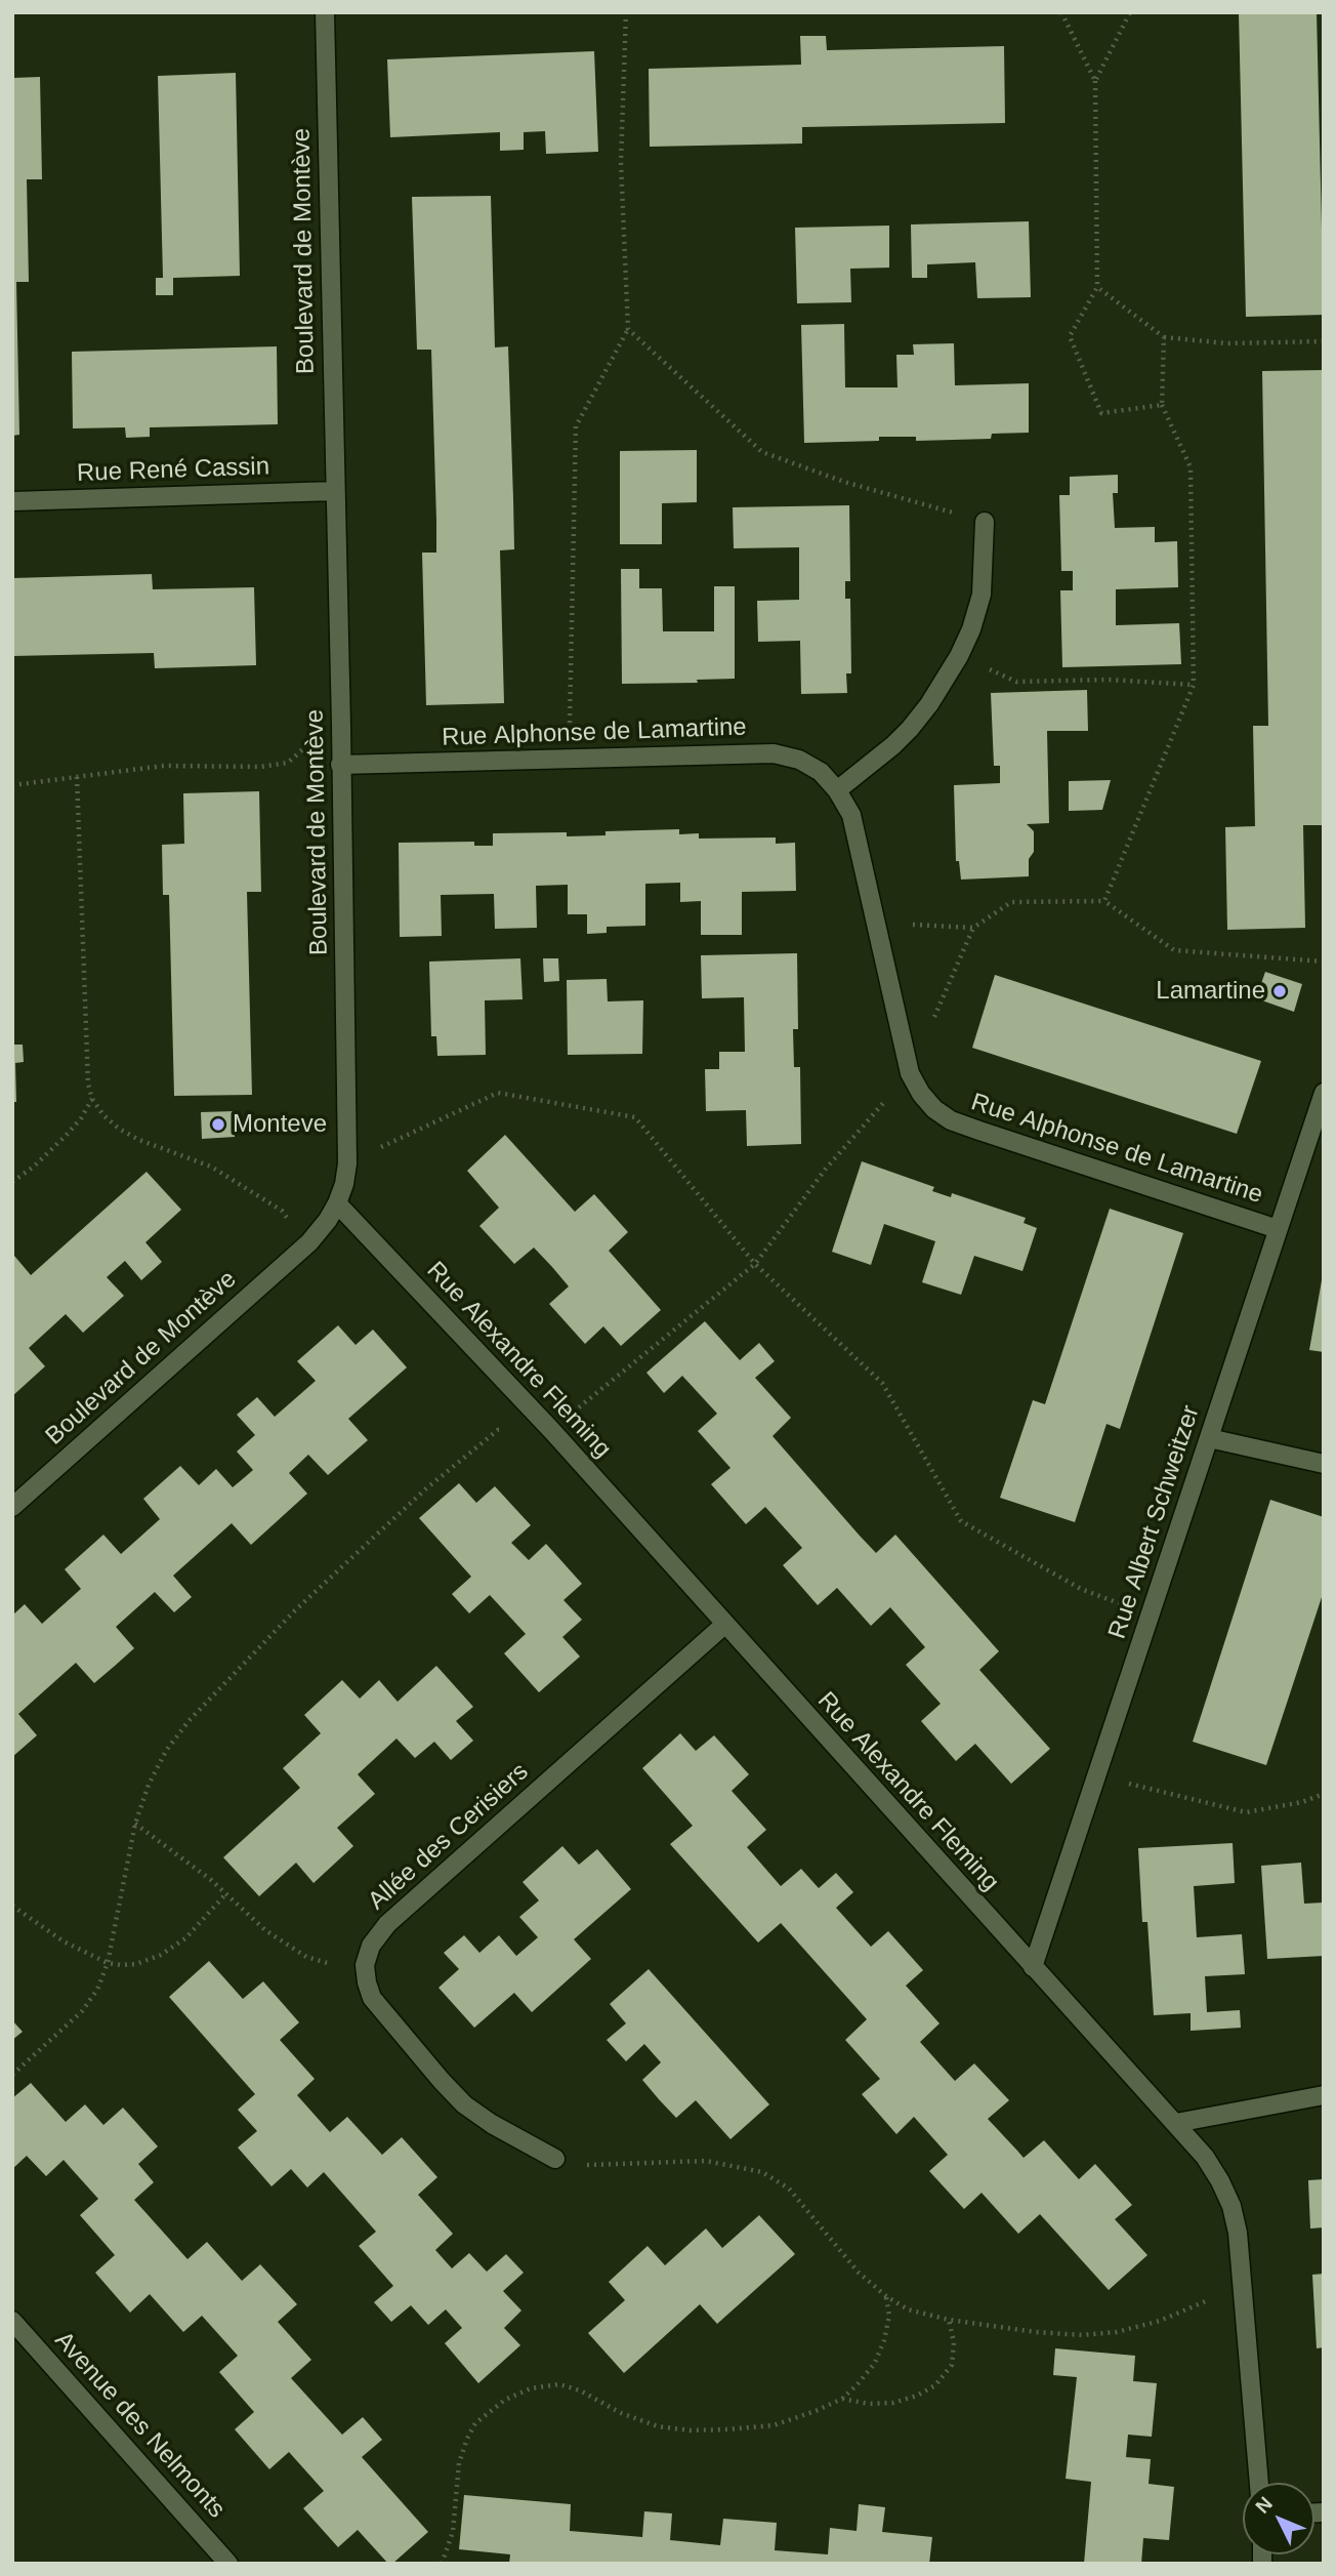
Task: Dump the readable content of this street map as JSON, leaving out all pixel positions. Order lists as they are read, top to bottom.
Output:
{
  "streets": {
    "street": [
      "Boulevard de Montève",
      "Rue René Cassin",
      "Rue Alphonse de Lamartine",
      "Rue Alexandre Fleming",
      "Rue Albert Schweitzer",
      "Allée des Cerisiers",
      "Avenue des Nelmonts"
    ]
  },
  "crossings": [
    ["Boulevard de Montève", "Rue René Cassin"],
    ["Boulevard de Montève", "Rue Alphonse de Lamartine"],
    ["Boulevard de Montève", "Rue Alexandre Fleming"],
    ["Rue Alphonse de Lamartine", "Rue Albert Schweitzer"],
    ["Rue Alexandre Fleming", "Rue Albert Schweitzer"],
    ["Rue Alexandre Fleming", "Allée des Cerisiers"]
  ],
  "places": ["Lamartine", "Monteve"],
  "north": "top left"
}
